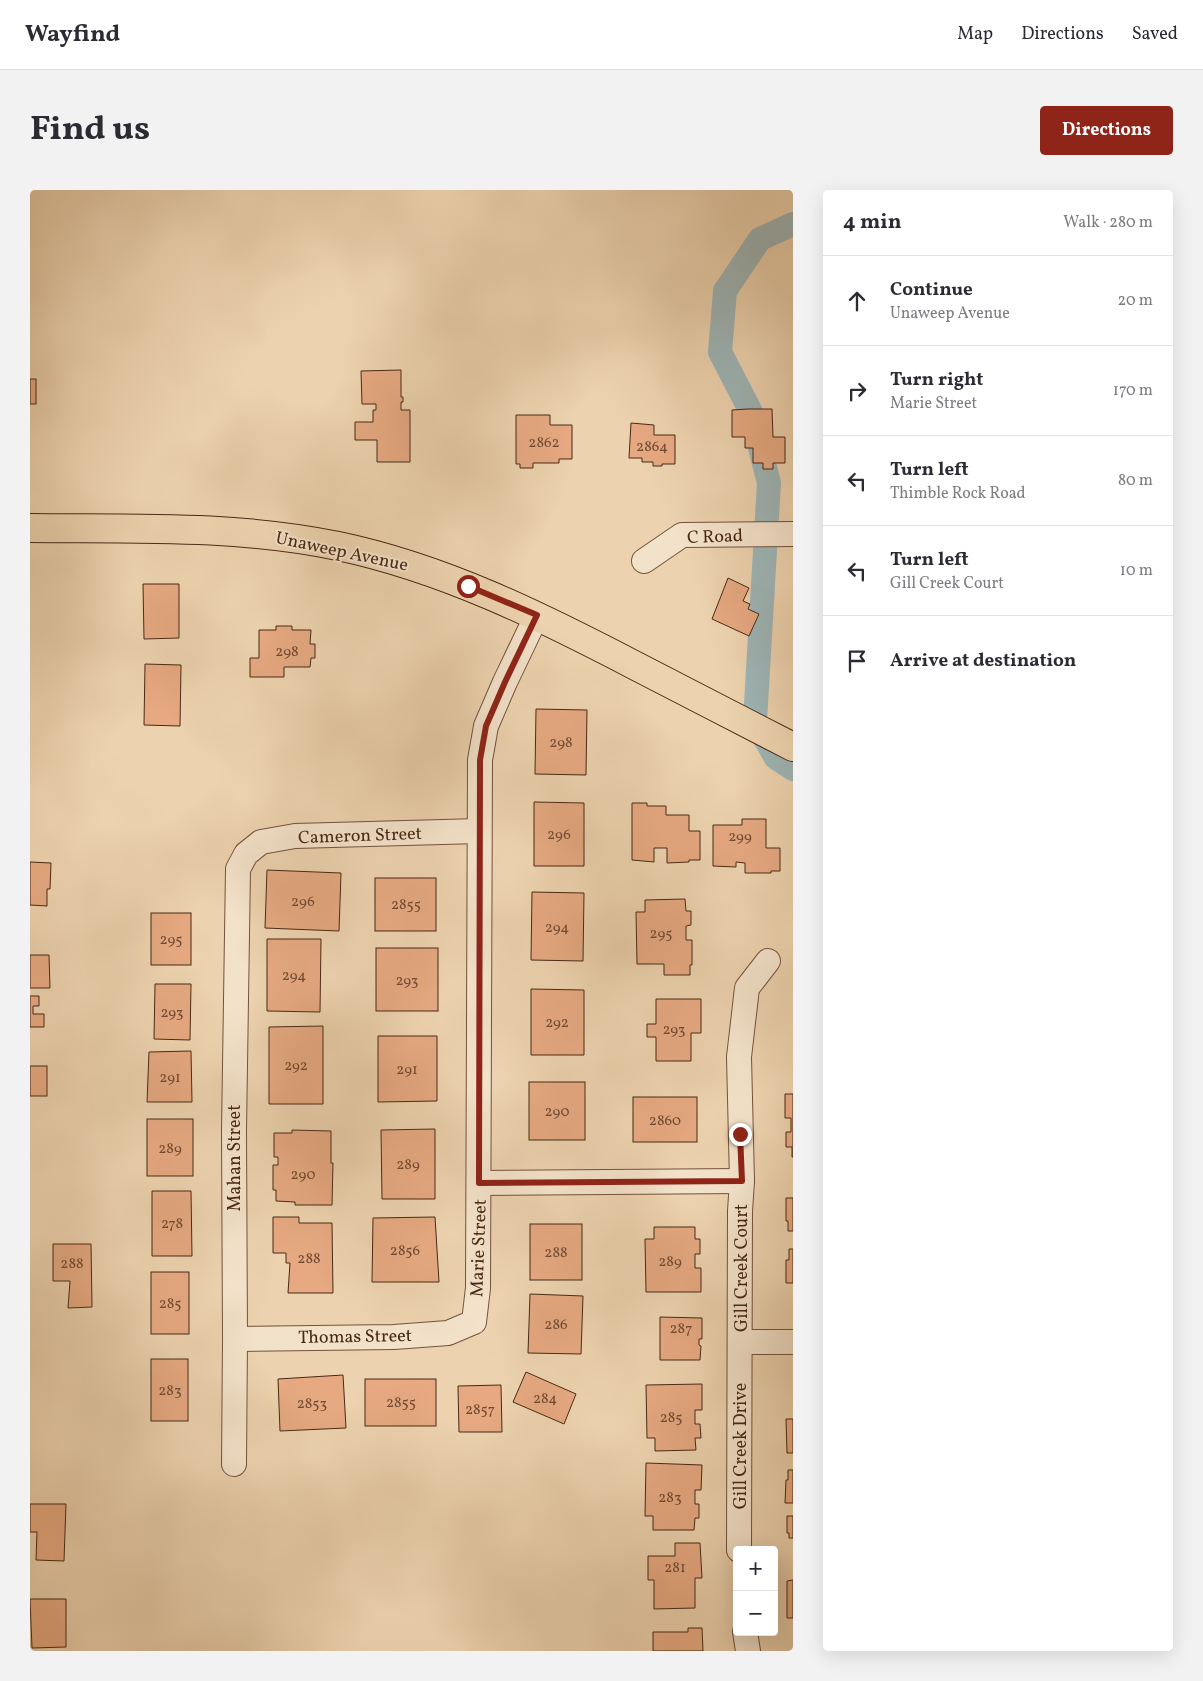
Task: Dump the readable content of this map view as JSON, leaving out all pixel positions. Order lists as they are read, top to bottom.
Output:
{
  "streets": {
    "main road": ["Unaweep Avenue"],
    "street": [
      "C Road",
      "Cameron Street",
      "Mahan Street",
      "Marie Street",
      "Gill Creek Court",
      "Thomas Street",
      "Gill Creek Drive"
    ]
  },
  "crossings": [
    ["Unaweep Avenue", "Marie Street"],
    ["Cameron Street", "Mahan Street"],
    ["Cameron Street", "Marie Street"],
    ["Mahan Street", "Thomas Street"],
    ["Marie Street", "Thomas Street"],
    ["Gill Creek Court", "Gill Creek Drive"]
  ],
  "house_numbers": [
    "2862",
    "2864",
    "298",
    "298",
    "296",
    "299",
    "296",
    "2855",
    "294",
    "295",
    "295",
    "294",
    "293",
    "293",
    "292",
    "293",
    "292",
    "291",
    "291",
    "290",
    "2860",
    "289",
    "289",
    "290",
    "278",
    "2856",
    "288",
    "288",
    "289",
    "288",
    "285",
    "286",
    "287",
    "283",
    "284",
    "2855",
    "2853",
    "2857",
    "285",
    "283",
    "281"
  ],
  "page": {
    "header": "Wayfind",
    "nav": ["Map", "Directions", "Saved"],
    "title": "Find us",
    "buttons": "Directions",
    "heading": ["4 min", "Walk · 280 m"],
    "list": [
      ["Continue", "Unaweep Avenue", "20 m"],
      ["Turn right", "Marie Street", "170 m"],
      ["Turn left", "Thimble Rock Road", "80 m"],
      ["Turn left", "Gill Creek Court", "10 m"],
      "Arrive at destination"
    ],
    "map_buttons": ["+", "−"]
  }
}
